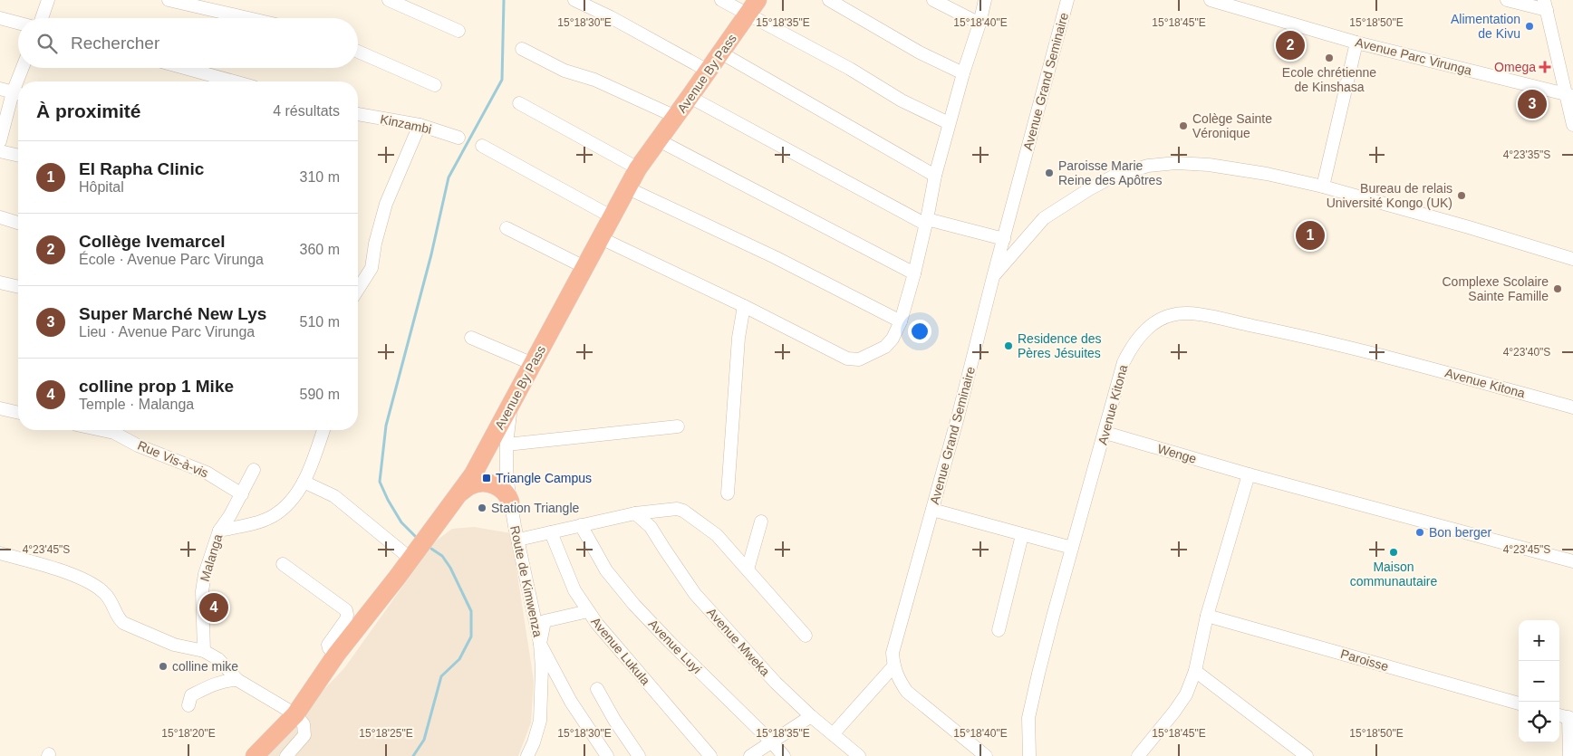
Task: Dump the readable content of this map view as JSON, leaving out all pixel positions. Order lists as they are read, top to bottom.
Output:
{
  "streets": {
    "highway": ["Avenue By Pass"],
    "street": [
      "Avenue Parc Virunga",
      "Avenue Grand Seminaire",
      "Kinzambi",
      "Avenue Kitona",
      "Wenge",
      "Rue Vis-à-vis",
      "Malanga",
      "Route de Kimwenza",
      "Avenue Mweka",
      "Avenue Luyi",
      "Avenue Lukula",
      "Paroisse"
    ]
  },
  "crossings": [
    ["Avenue By Pass", "Route de Kimwenza"],
    ["Avenue Kitona", "Wenge"],
    ["Rue Vis-à-vis", "Malanga"]
  ],
  "places": {
    "other": [
      "Alimentation de Kivu",
      "Ecole chrétienne de Kinshasa",
      "Colège Sainte Véronique",
      "Paroisse Marie Reine des Apôtres",
      "Bureau de relais Université Kongo (UK)",
      "Complexe Scolaire Sainte Famille",
      "Residence des Pères Jésuites",
      "Station Triangle",
      "Bon berger",
      "Maison communautaire",
      "colline mike"
    ],
    "health": ["Omega"],
    "transit": ["Triangle Campus"]
  },
  "page": {
    "search": "Rechercher",
    "pins": [
      "2",
      "3",
      "1",
      "4"
    ],
    "heading": ["À proximité", "4 résultats"],
    "list": [
      {
        "mark": "1",
        "name": "El Rapha Clinic",
        "note": "Hôpital",
        "value": "310 m"
      },
      {
        "mark": "2",
        "name": "Collège Ivemarcel",
        "note": "École · Avenue Parc Virunga",
        "value": "360 m"
      },
      {
        "mark": "3",
        "name": "Super Marché New Lys",
        "note": "Lieu · Avenue Parc Virunga",
        "value": "510 m"
      },
      {
        "mark": "4",
        "name": "colline prop 1 Mike",
        "note": "Temple · Malanga",
        "value": "590 m"
      }
    ],
    "map_buttons": ["+", "−"]
  },
  "coordinates": [
    "15°18'30\"E",
    "15°18'35\"E",
    "15°18'40\"E",
    "15°18'45\"E",
    "15°18'50\"E",
    "4°23'35\"S",
    "4°23'40\"S",
    "4°23'45\"S",
    "15°18'20\"E",
    "15°18'25\"E"
  ]
}
